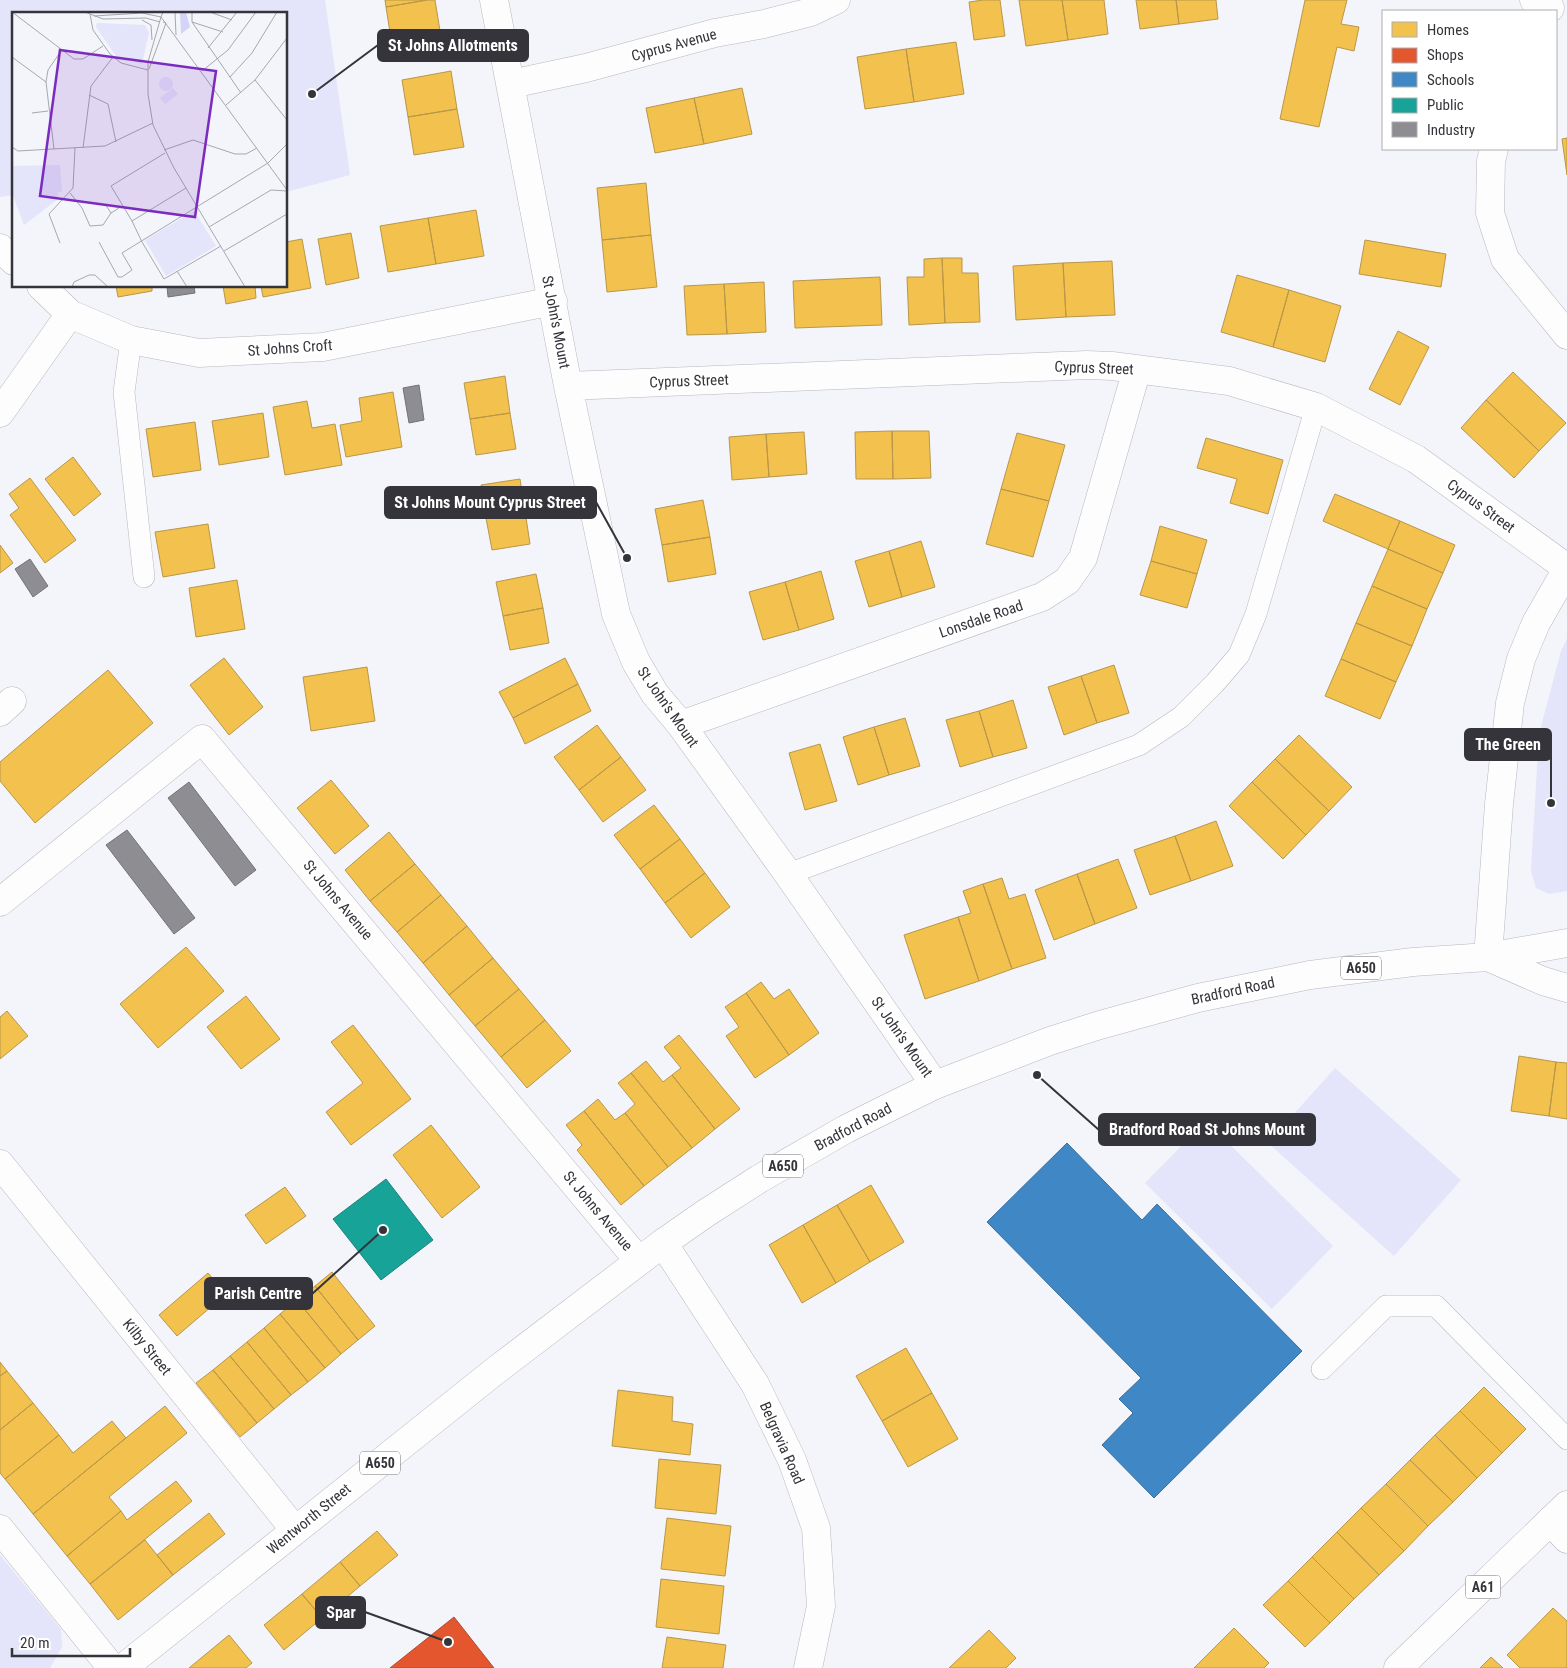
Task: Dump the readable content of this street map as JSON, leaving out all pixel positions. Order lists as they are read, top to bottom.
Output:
{
  "streets": {
    "main road": [
      "Cyprus Avenue",
      "St John's Mount",
      "St Johns Croft",
      "Cyprus Street",
      "Lonsdale Road",
      "St Johns Avenue",
      "A650",
      "Bradford Road",
      "Kilby Street",
      "Belgravia Road",
      "Wentworth Street",
      "A61"
    ]
  },
  "crossings": [
    ["Cyprus Avenue", "St John's Mount"],
    ["St John's Mount", "St Johns Croft"],
    ["St John's Mount", "Cyprus Street"],
    ["St John's Mount", "Lonsdale Road"],
    ["St John's Mount", "Bradford Road"],
    ["Cyprus Street", "Lonsdale Road"],
    ["St Johns Avenue", "Bradford Road"],
    ["St Johns Avenue", "Wentworth Street"],
    ["A650", "Bradford Road"],
    ["Bradford Road", "Belgravia Road"],
    ["Bradford Road", "Wentworth Street"],
    ["Kilby Street", "Wentworth Street"]
  ],
  "places": [
    "St Johns Allotments",
    "St Johns Mount Cyprus Street",
    "The Green",
    "Bradford Road St Johns Mount",
    "Parish Centre",
    "Spar"
  ],
  "legend": [
    "Homes",
    "Shops",
    "Schools",
    "Public",
    "Industry"
  ],
  "scale_bar": "20 m"
}
